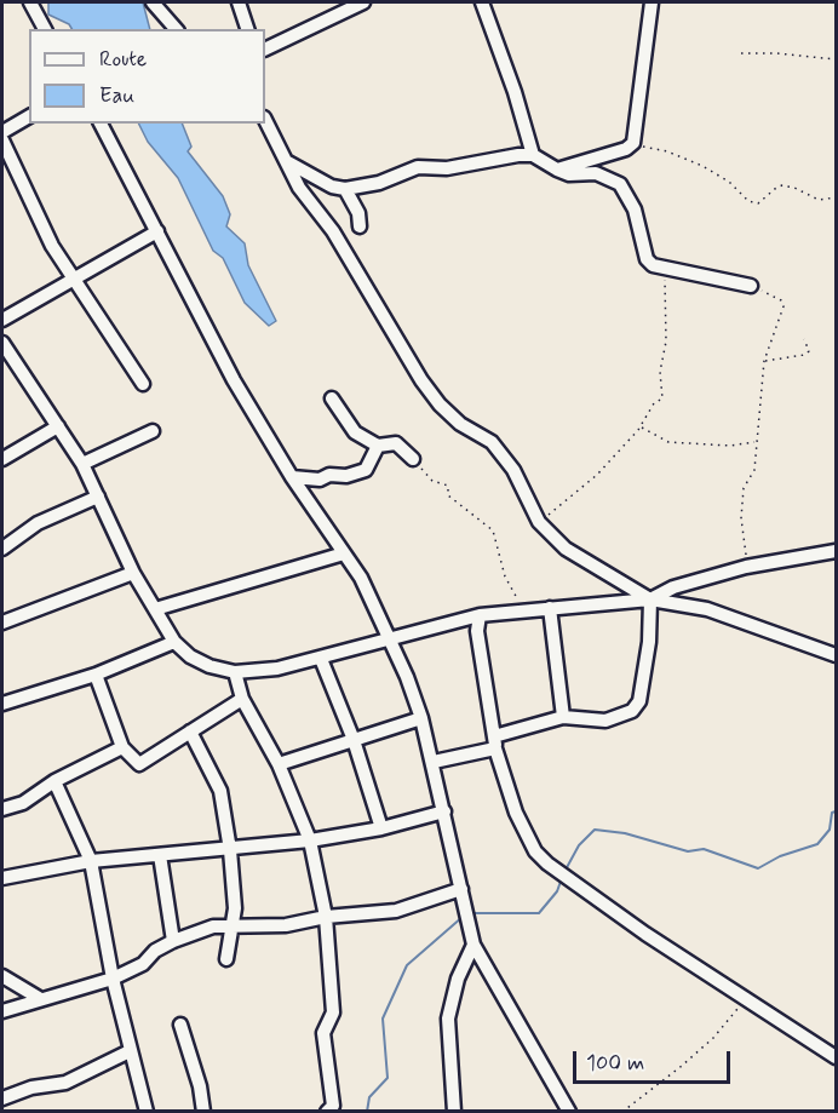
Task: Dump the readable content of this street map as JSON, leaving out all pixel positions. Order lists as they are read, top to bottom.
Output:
{
  "legend": ["Route", "Eau"],
  "scale_bar": "100 m"
}
